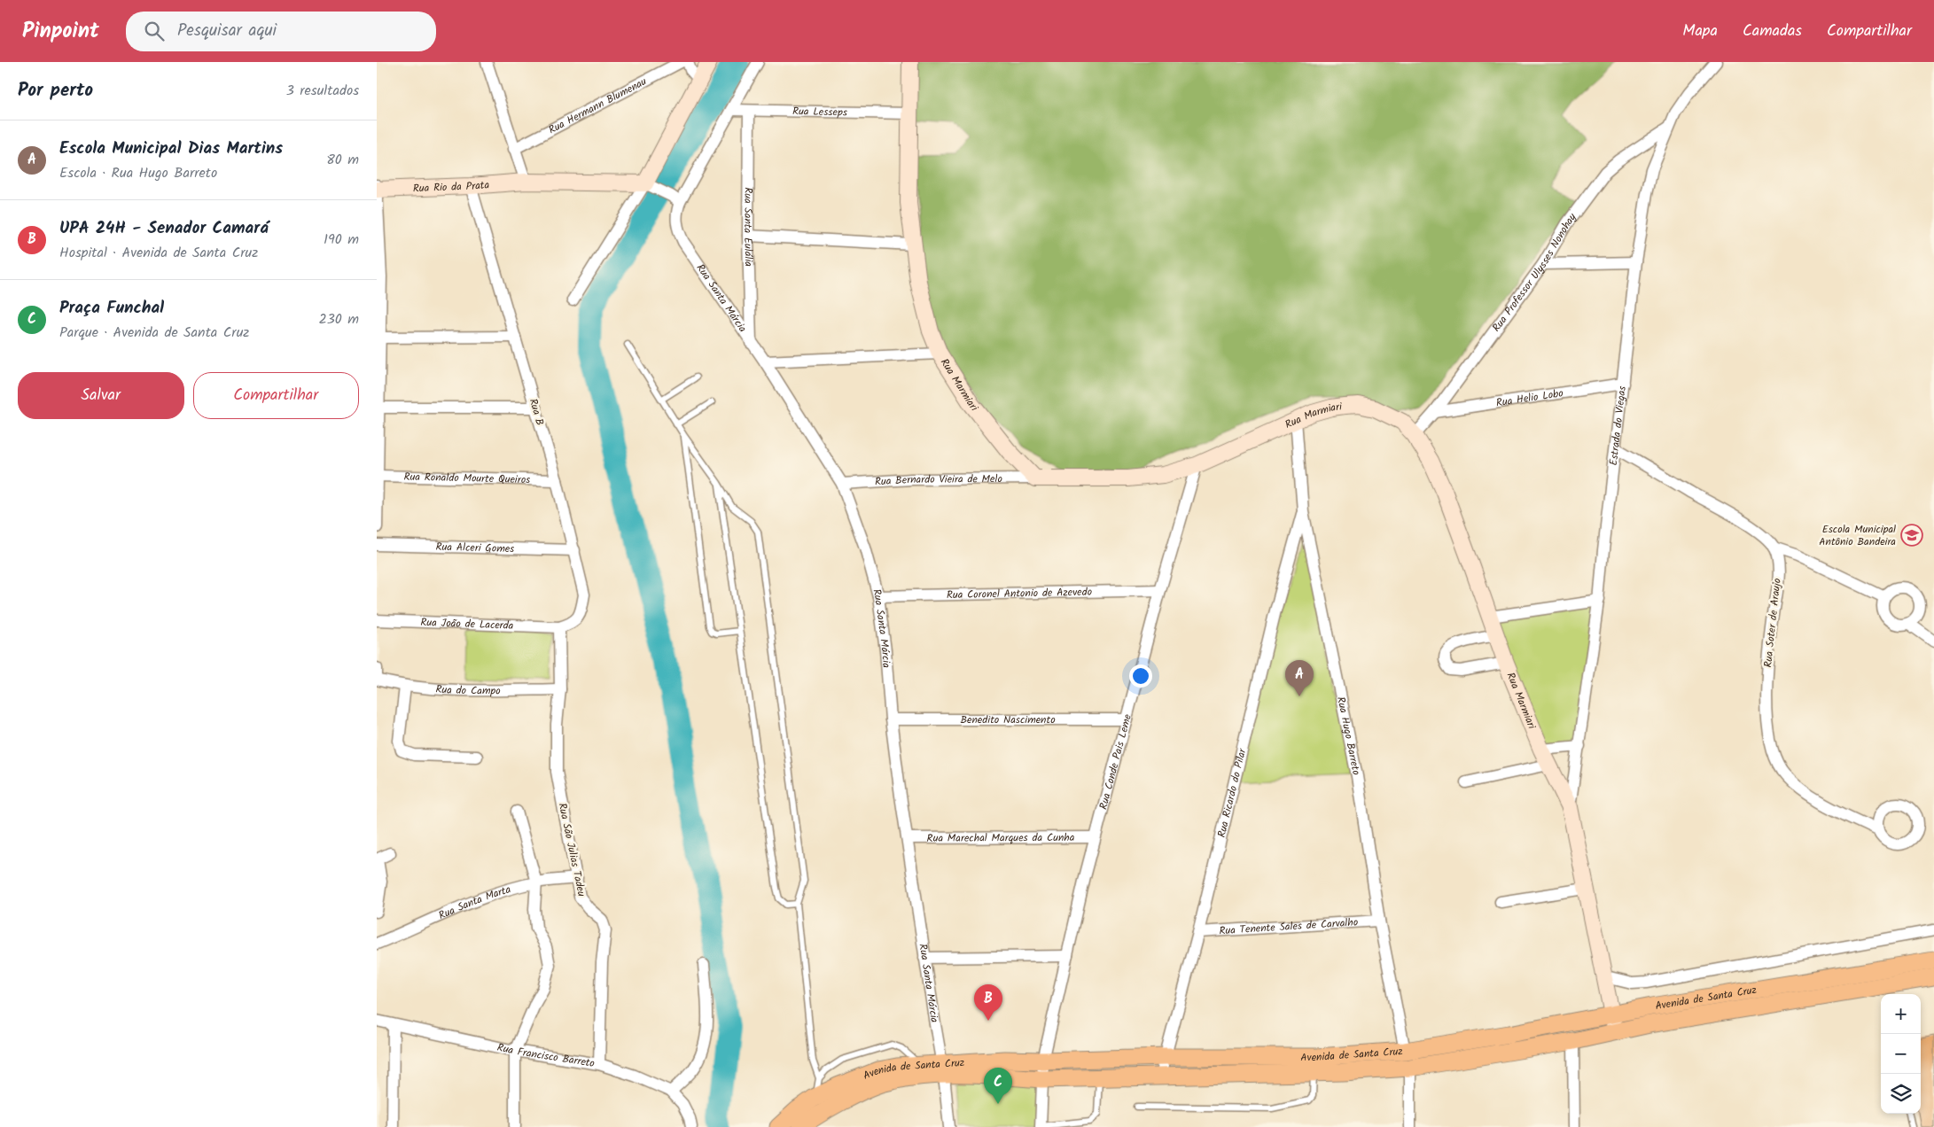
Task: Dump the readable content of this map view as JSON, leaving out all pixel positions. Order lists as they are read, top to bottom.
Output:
{
  "streets": {
    "main road": ["Avenida de Santa Cruz"],
    "street": [
      "Rua Hermann Blumenau",
      "Rua Lesseps",
      "Rua Rio da Prata",
      "Rua Santa Eulália",
      "Rua Professor Ulysses Nonohay",
      "Rua Santa Márcia",
      "Rua Marmiari",
      "Rua Helio Lobo",
      "Rua B",
      "Estrada do Viegas",
      "Rua Ronaldo Mourte Queiros",
      "Rua Bernardo Vieira de Melo",
      "Rua Alceri Gomes",
      "Rua Coronel Antonio de Azevedo",
      "Rua Soter de Araujo",
      "Rua João de Lacerda",
      "Rua do Campo",
      "Benedito Nascimento",
      "Rua Hugo Barreto",
      "Rua Conde Pais Leme",
      "Rua Ricardo do Pilar",
      "Rua Marechal Marques da Cunha",
      "Rua São Julias Tadeu",
      "Rua Santa Marta",
      "Rua Tenente Sales de Carvalho",
      "Rua Francisco Barreto"
    ]
  },
  "crossings": [
    ["Rua Lesseps", "Rua Santa Eulália"],
    ["Rua Lesseps", "Rua Marmiari"],
    ["Rua Rio da Prata", "Rua B"],
    ["Rua Santa Eulália", "Rua Santa Márcia"],
    ["Rua Professor Ulysses Nonohay", "Rua Marmiari"],
    ["Rua Professor Ulysses Nonohay", "Rua Helio Lobo"],
    ["Rua Professor Ulysses Nonohay", "Estrada do Viegas"],
    ["Rua Santa Márcia", "Rua Bernardo Vieira de Melo"],
    ["Rua Santa Márcia", "Rua Coronel Antonio de Azevedo"],
    ["Rua Santa Márcia", "Benedito Nascimento"],
    ["Rua Santa Márcia", "Rua Marechal Marques da Cunha"],
    ["Rua Santa Márcia", "Avenida de Santa Cruz"],
    ["Rua Marmiari", "Estrada do Viegas"],
    ["Rua Marmiari", "Rua Bernardo Vieira de Melo"],
    ["Rua Marmiari", "Rua Hugo Barreto"],
    ["Rua Marmiari", "Rua Conde Pais Leme"],
    ["Rua Marmiari", "Avenida de Santa Cruz"],
    ["Rua Helio Lobo", "Estrada do Viegas"],
    ["Rua B", "Rua Ronaldo Mourte Queiros"],
    ["Rua B", "Rua Alceri Gomes"],
    ["Rua B", "Rua João de Lacerda"],
    ["Rua B", "Rua São Julias Tadeu"],
    ["Rua Coronel Antonio de Azevedo", "Rua Conde Pais Leme"],
    ["Rua João de Lacerda", "Rua São Julias Tadeu"],
    ["Rua do Campo", "Rua São Julias Tadeu"],
    ["Benedito Nascimento", "Rua Conde Pais Leme"],
    ["Rua Hugo Barreto", "Rua Ricardo do Pilar"],
    ["Rua Hugo Barreto", "Rua Tenente Sales de Carvalho"],
    ["Rua Hugo Barreto", "Avenida de Santa Cruz"],
    ["Rua Conde Pais Leme", "Rua Marechal Marques da Cunha"],
    ["Rua Conde Pais Leme", "Avenida de Santa Cruz"],
    ["Rua Ricardo do Pilar", "Rua Tenente Sales de Carvalho"],
    ["Rua Ricardo do Pilar", "Avenida de Santa Cruz"],
    ["Rua São Julias Tadeu", "Rua Santa Marta"],
    ["Rua São Julias Tadeu", "Rua Francisco Barreto"]
  ],
  "places": {
    "school or university": ["Escola Municipal Antônio Bandeira"]
  },
  "page": {
    "header": "Pinpoint",
    "search": "Pesquisar aqui",
    "nav": ["Mapa", "Camadas", "Compartilhar"],
    "heading": ["Por perto", "3 resultados"],
    "list": [
      {
        "mark": "A",
        "name": "Escola Municipal Dias Martins",
        "note": "Escola · Rua Hugo Barreto",
        "value": "80 m"
      },
      {
        "mark": "B",
        "name": "UPA 24H - Senador Camará",
        "note": "Hospital · Avenida de Santa Cruz",
        "value": "190 m"
      },
      {
        "mark": "C",
        "name": "Praça Funchal",
        "note": "Parque · Avenida de Santa Cruz",
        "value": "230 m"
      }
    ],
    "buttons": ["Salvar", "Compartilhar"],
    "pins": ["A", "B", "C"],
    "map_buttons": ["+", "−"]
  }
}
